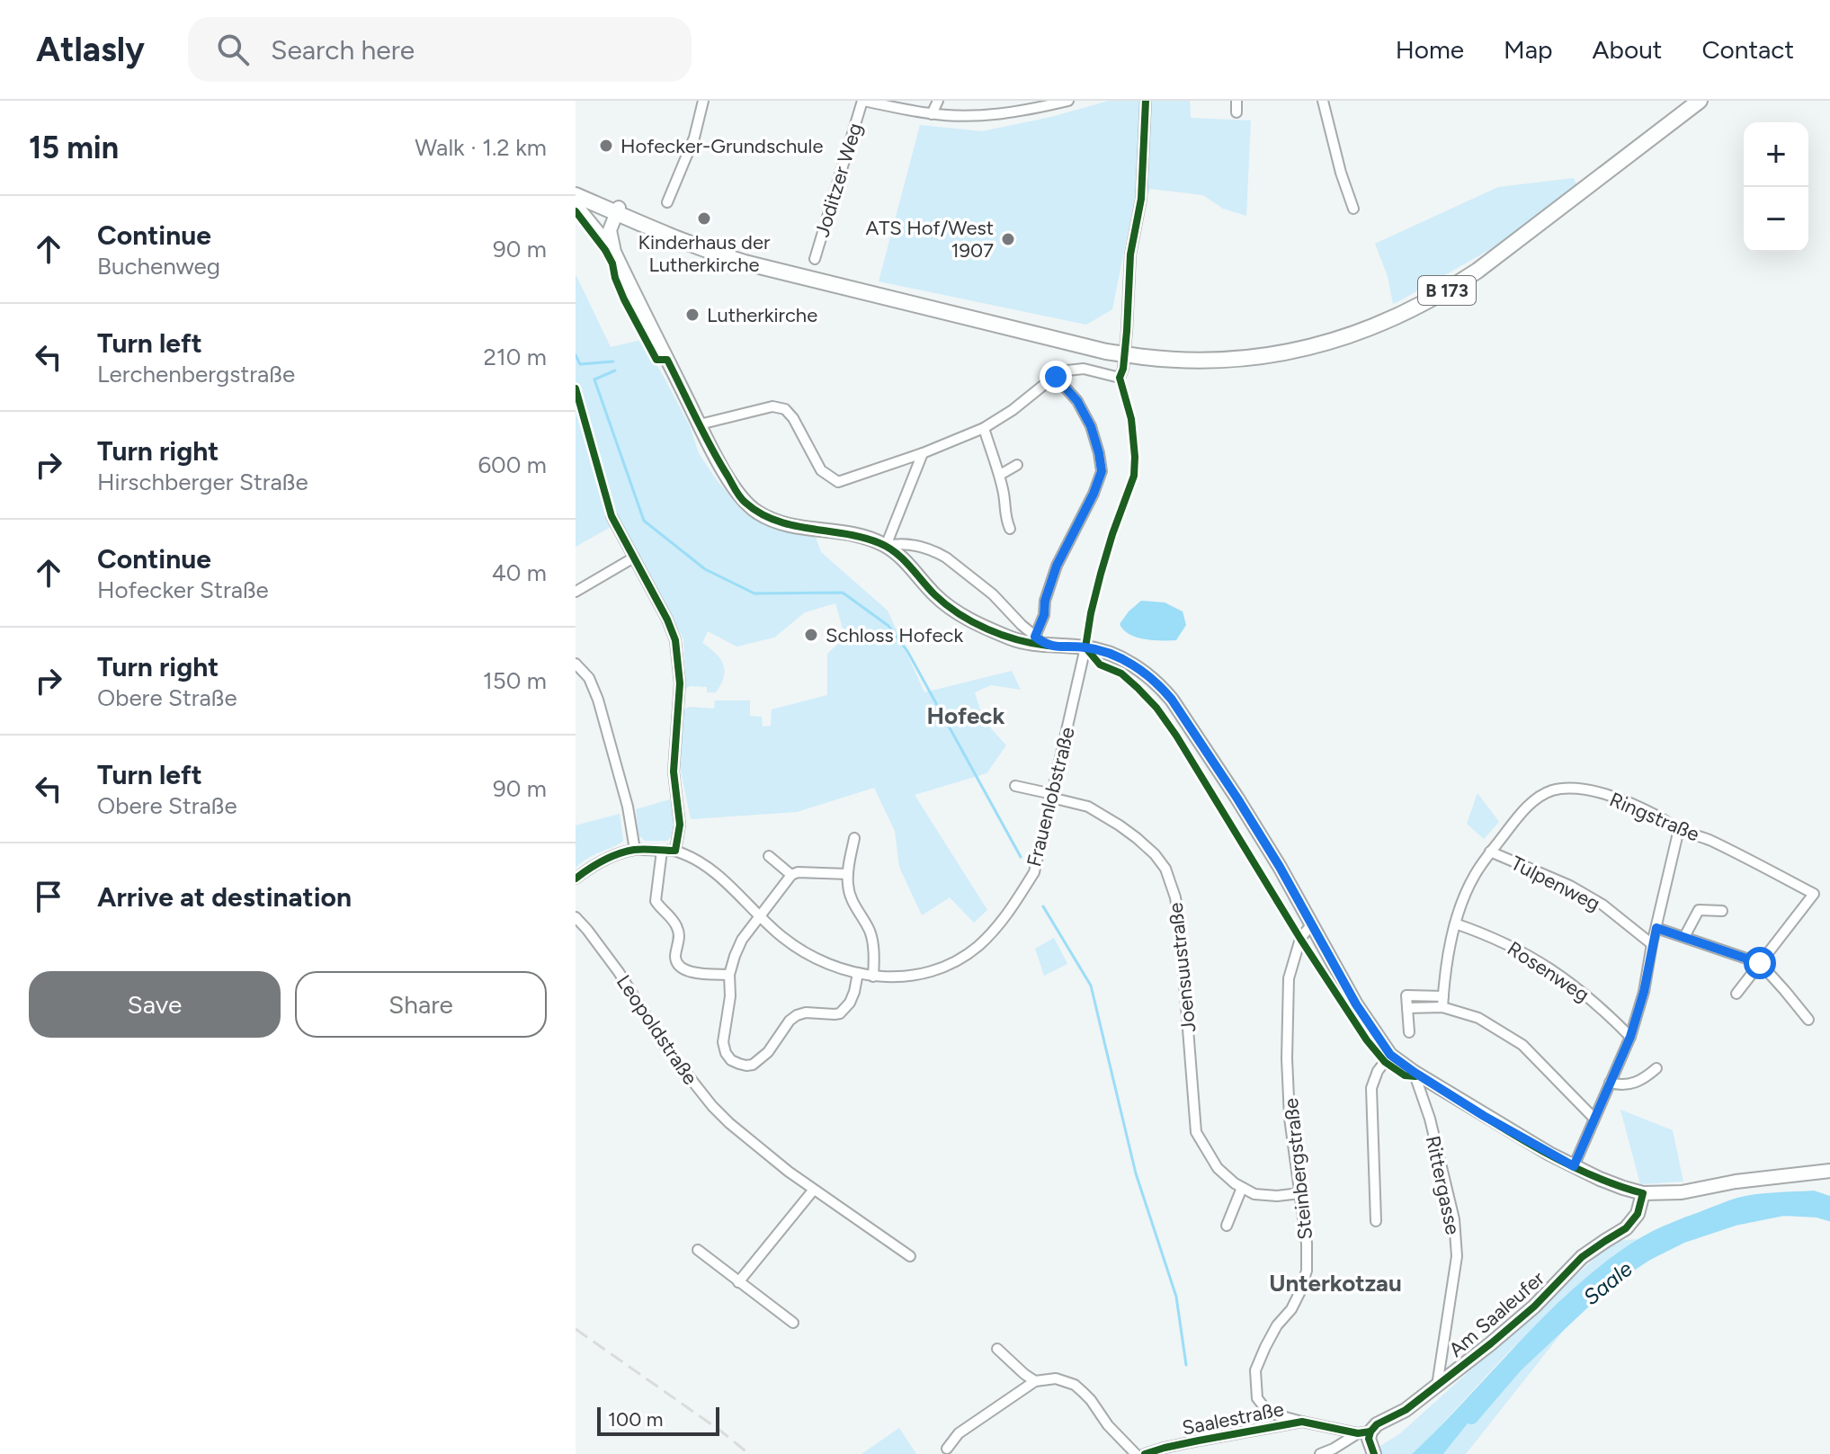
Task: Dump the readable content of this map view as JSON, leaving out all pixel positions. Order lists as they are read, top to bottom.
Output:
{
  "streets": {
    "main road": ["B 173", "Am Saaleufer"],
    "street": [
      "Joditzer Weg",
      "Frauenlobstraße",
      "Ringstraße",
      "Tulpenweg",
      "Joensuustraße",
      "Rosenweg",
      "Leopoldstraße",
      "Steinbergstraße",
      "Rittergasse",
      "Saalestraße"
    ]
  },
  "crossings": [
    ["Frauenlobstraße", "Joensuustraße"],
    ["Ringstraße", "Tulpenweg"],
    ["Ringstraße", "Rosenweg"],
    ["Joensuustraße", "Steinbergstraße"],
    ["Steinbergstraße", "Saalestraße"],
    ["Rittergasse", "Am Saaleufer"],
    ["Am Saaleufer", "Saalestraße"]
  ],
  "districts": ["Hofeck", "Unterkotzau"],
  "water": ["Saale"],
  "places": [
    "Hofecker-Grundschule",
    "Kinderhaus der Lutherkirche",
    "ATS Hof/West 1907",
    "Lutherkirche",
    "Schloss Hofeck"
  ],
  "scale_bar": "100 m",
  "page": {
    "header": "Atlasly",
    "search": "Search here",
    "nav": [
      "Home",
      "Map",
      "About",
      "Contact"
    ],
    "heading": ["15 min", "Walk · 1.2 km"],
    "map_buttons": ["+", "−"],
    "list": [
      ["Continue", "Buchenweg", "90 m"],
      ["Turn left", "Lerchenbergstraße", "210 m"],
      ["Turn right", "Hirschberger Straße", "600 m"],
      ["Continue", "Hofecker Straße", "40 m"],
      ["Turn right", "Obere Straße", "150 m"],
      ["Turn left", "Obere Straße", "90 m"],
      "Arrive at destination"
    ],
    "buttons": ["Save", "Share"],
    "scale": "100 m"
  }
}
